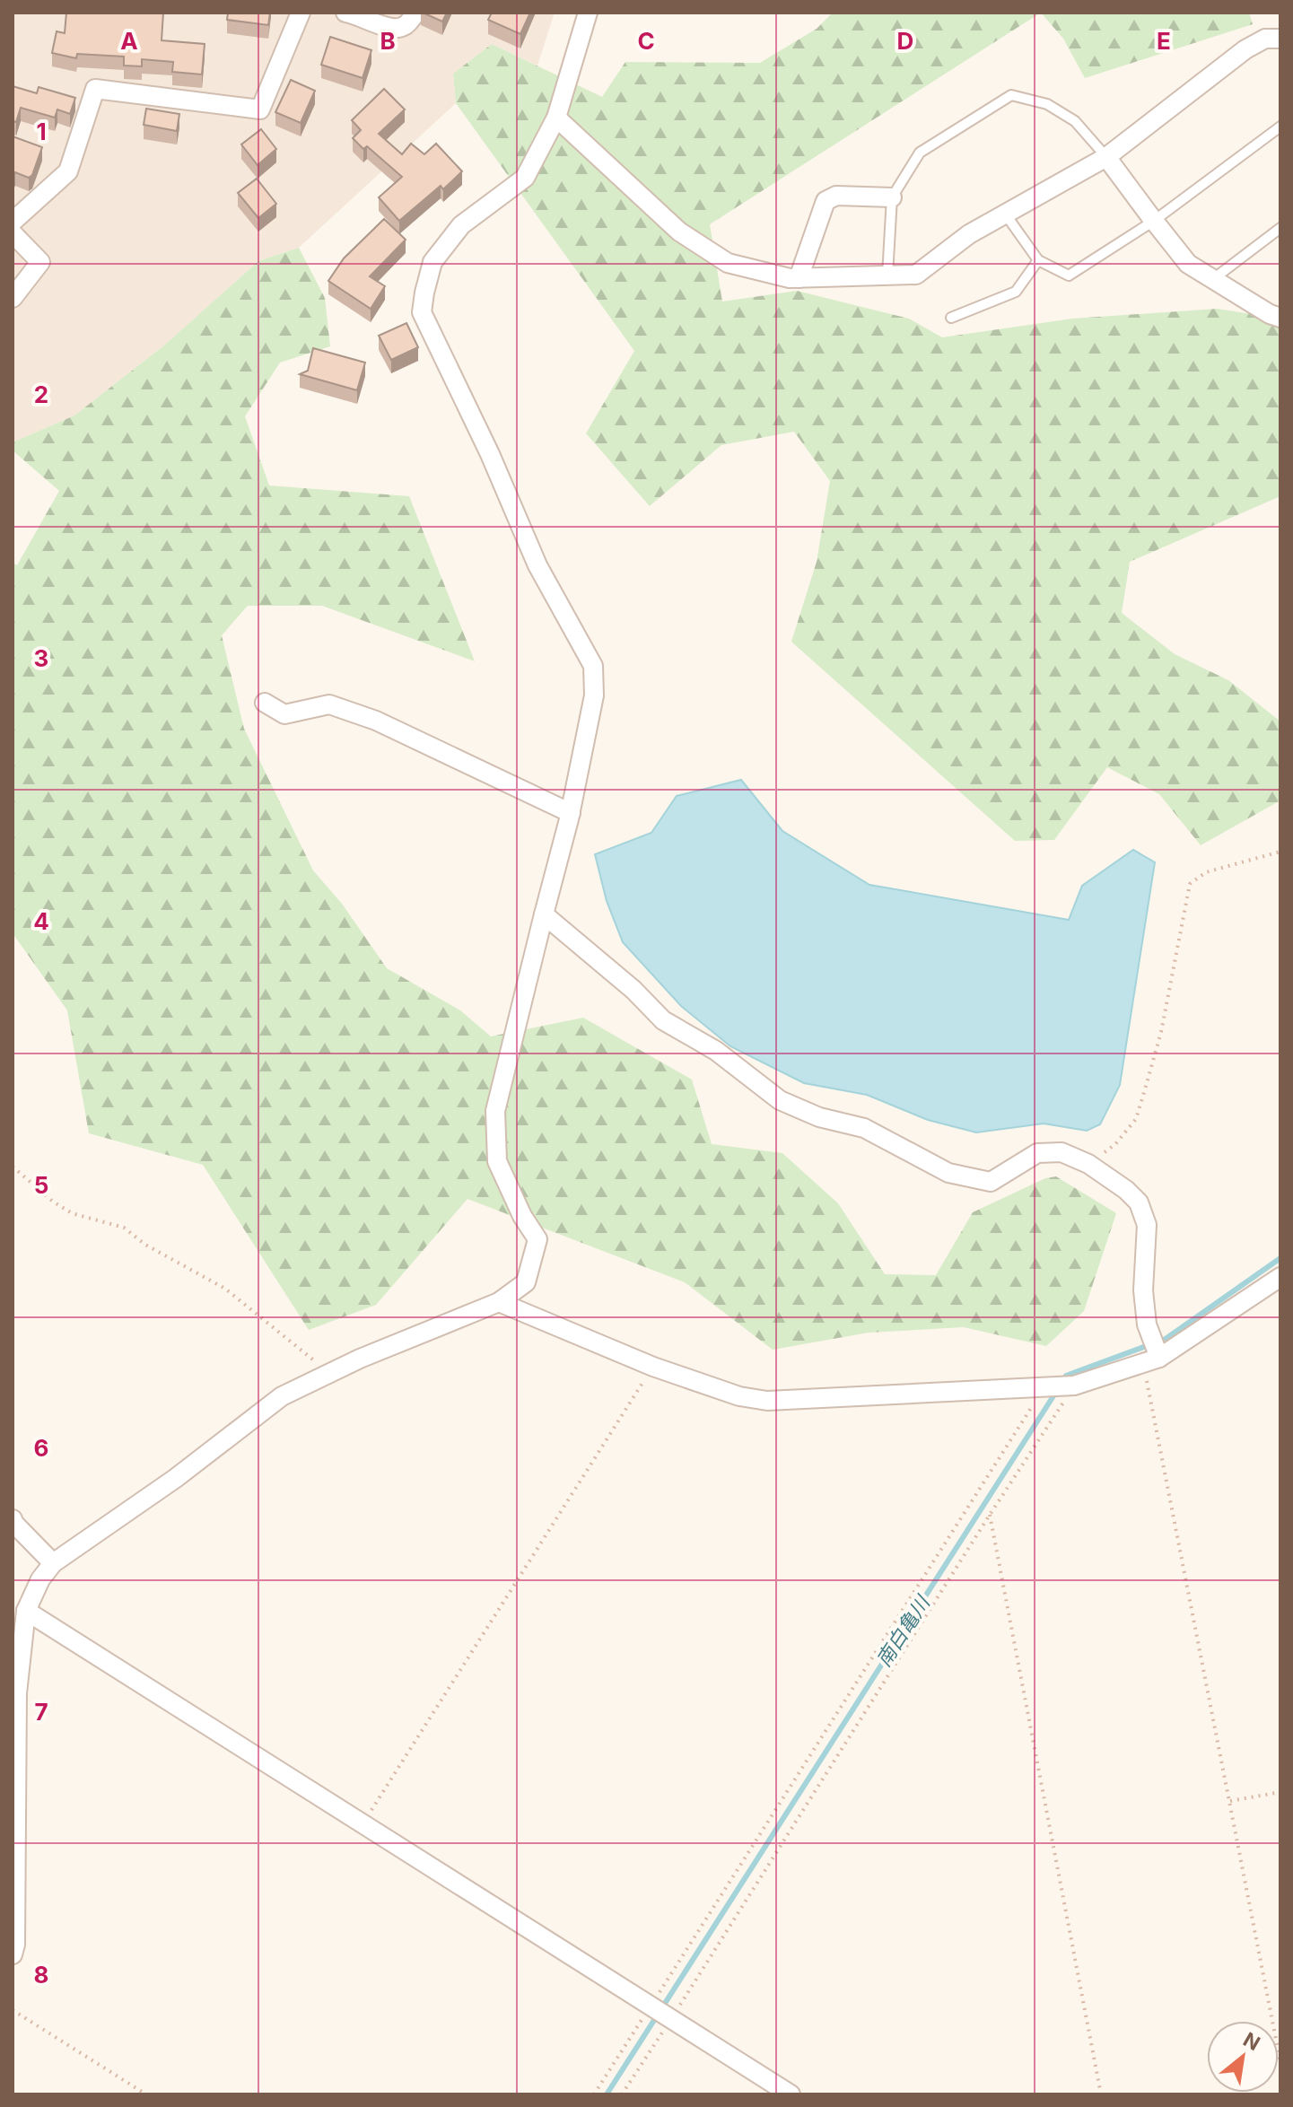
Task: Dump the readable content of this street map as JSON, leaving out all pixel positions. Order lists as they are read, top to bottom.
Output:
{
  "water": ["南白亀川"],
  "north": "top right",
  "grid": {
    "columns": [
      "A",
      "B",
      "C",
      "D",
      "E"
    ],
    "rows": [
      "1",
      "2",
      "3",
      "4",
      "5",
      "6",
      "7",
      "8"
    ]
  }
}
